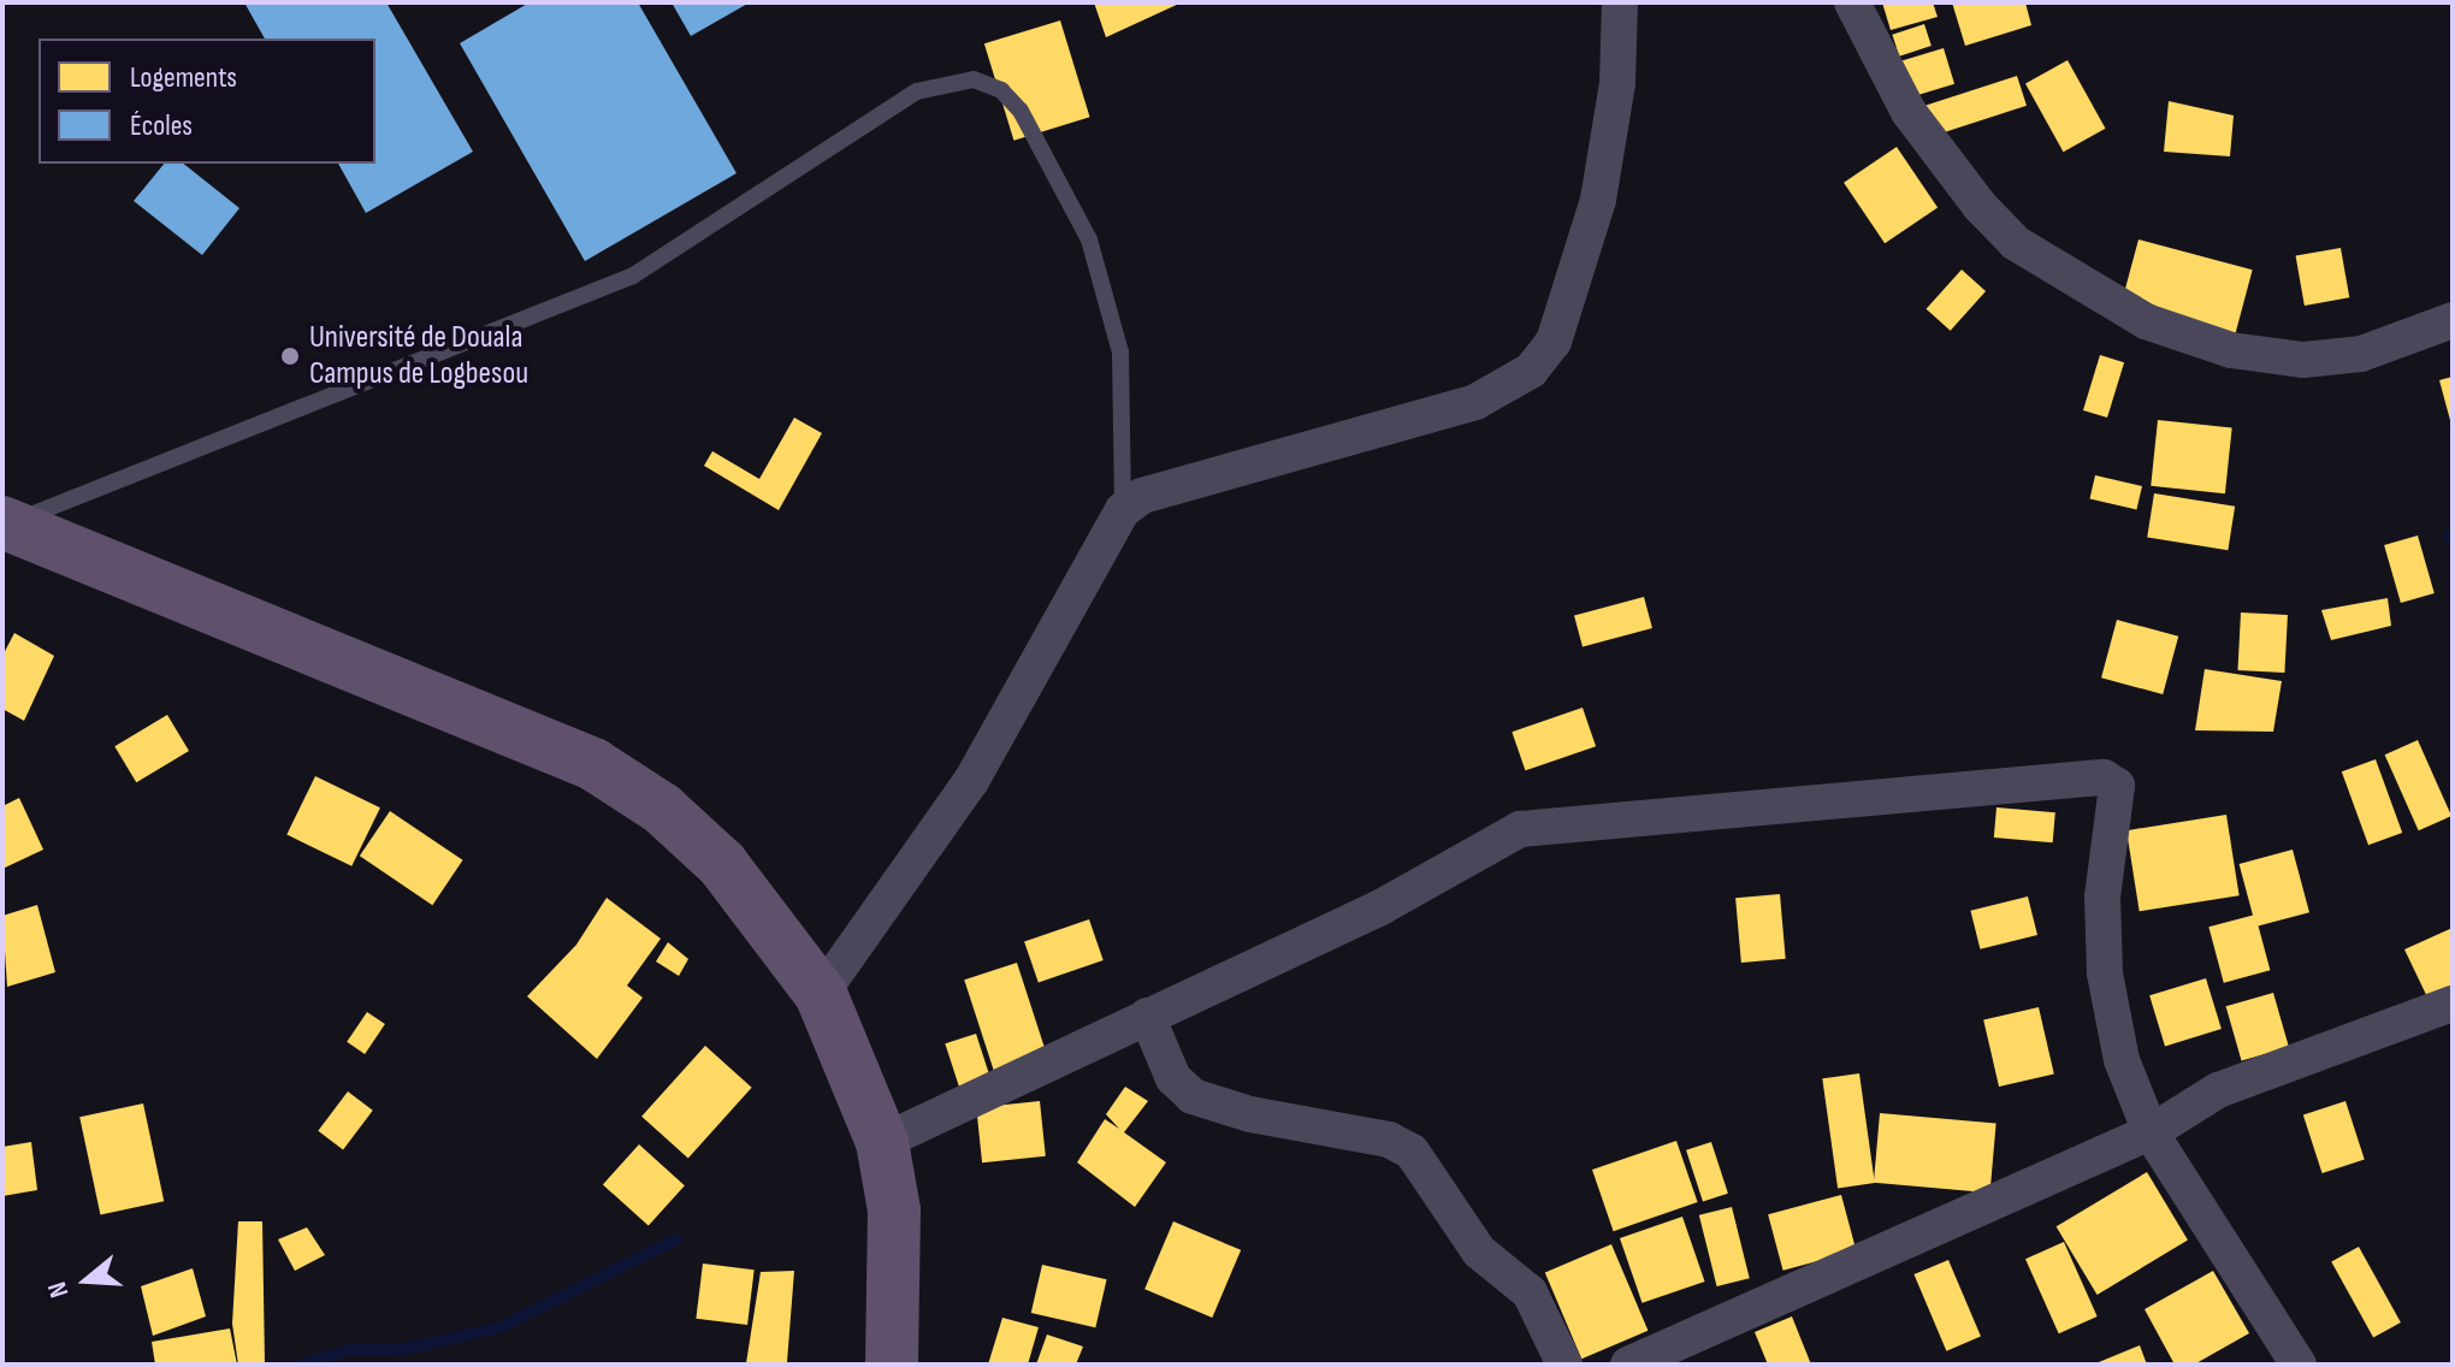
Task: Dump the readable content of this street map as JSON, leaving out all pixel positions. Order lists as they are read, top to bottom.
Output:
{
  "places": ["Université de Douala Campus de Logbesou"],
  "legend": ["Logements", "Écoles"],
  "north": "left"
}
